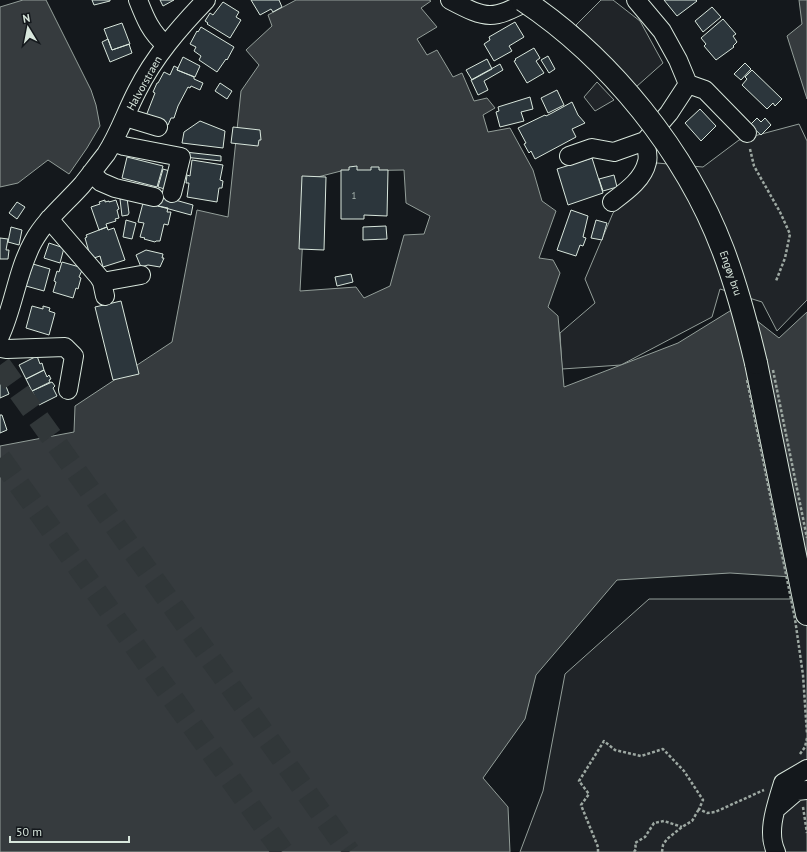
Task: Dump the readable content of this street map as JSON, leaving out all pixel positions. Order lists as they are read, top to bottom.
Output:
{
  "streets": {
    "main road": ["Engøy bru"],
    "street": ["Halvorstraen"]
  },
  "house_numbers": ["1"],
  "scale_bar": "50 m",
  "north": "top"
}
